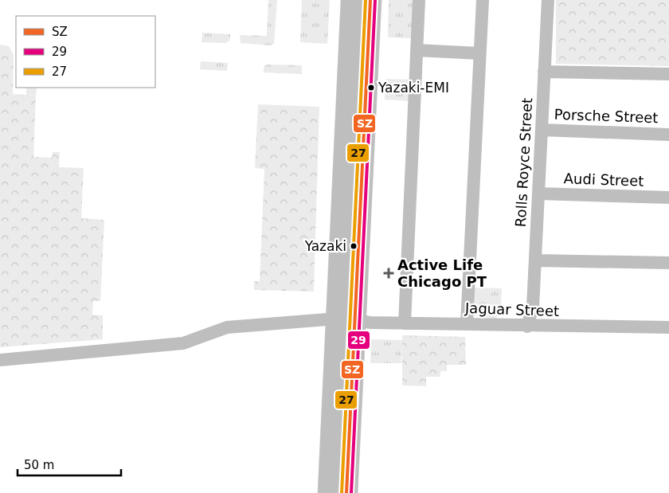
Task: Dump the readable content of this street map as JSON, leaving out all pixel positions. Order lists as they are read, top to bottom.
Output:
{
  "streets": {
    "street": [
      "Porsche Street",
      "Rolls Royce Street",
      "Audi Street",
      "Jaguar Street"
    ]
  },
  "crossings": [
    ["Porsche Street", "Rolls Royce Street"],
    ["Rolls Royce Street", "Audi Street"],
    ["Rolls Royce Street", "Jaguar Street"]
  ],
  "places": {
    "other": ["Yazaki-EMI", "Yazaki"],
    "health": ["Active Life Chicago PT"]
  },
  "lines": ["transit line SZ", "transit line 29", "transit line 27"],
  "legend": ["SZ", "29", "27"],
  "scale_bar": "50 m"
}
